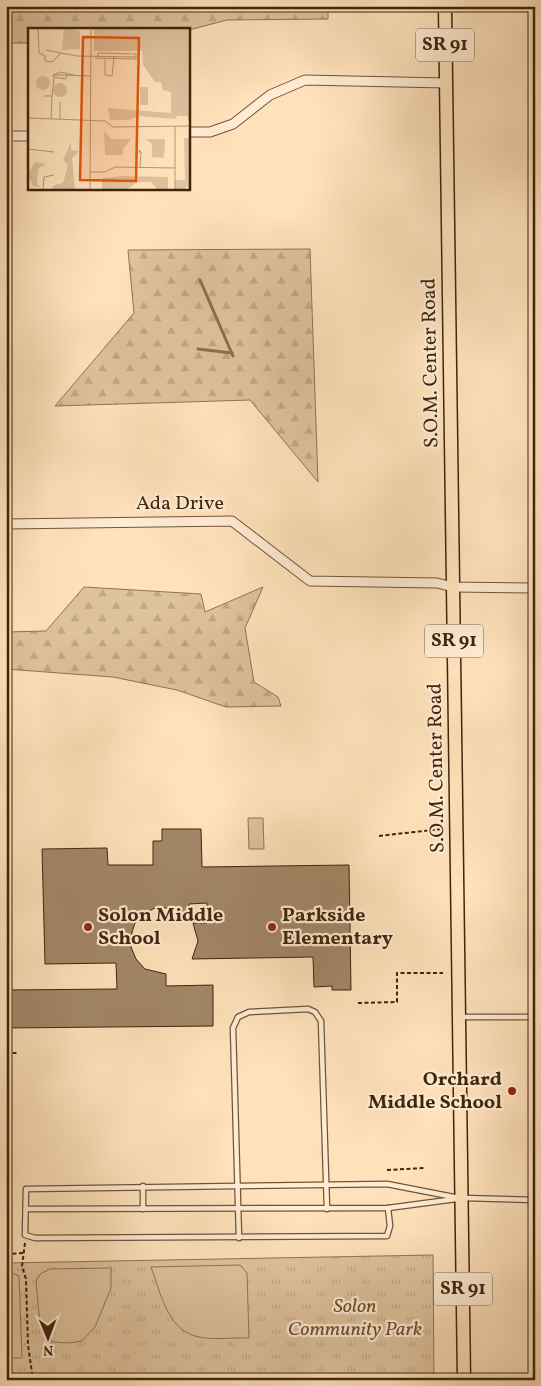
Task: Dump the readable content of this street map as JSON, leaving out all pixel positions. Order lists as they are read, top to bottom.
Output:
{
  "streets": {
    "main road": ["SR 91", "S.O.M. Center Road"],
    "street": ["Ada Drive"]
  },
  "crossings": [
    ["S.O.M. Center Road", "Ada Drive"]
  ],
  "parks": ["Solon Community Park"],
  "places": ["Solon Middle School", "Parkside Elementary", "Orchard Middle School"],
  "north": "bottom"
}
